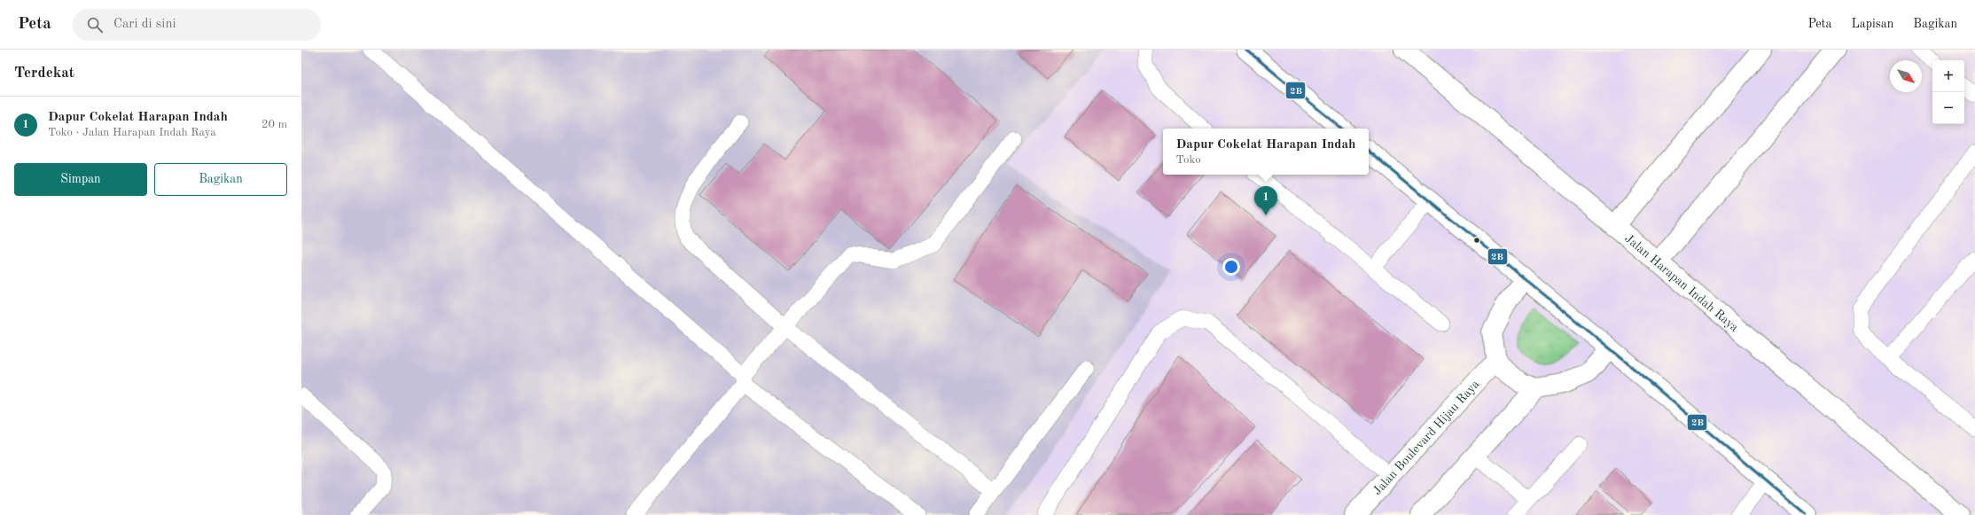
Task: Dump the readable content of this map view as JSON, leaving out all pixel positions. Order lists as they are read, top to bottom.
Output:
{
  "streets": {
    "street": ["Jalan Harapan Indah Raya", "Jalan Boulevard Hijau Raya"]
  },
  "lines": ["transit line 2B"],
  "north": "bottom right",
  "page": {
    "header": "Peta",
    "search": "Cari di sini",
    "nav": ["Peta", "Lapisan", "Bagikan"],
    "heading": "Terdekat",
    "map_buttons": ["+", "−"],
    "list": [
      {
        "mark": "1",
        "name": "Dapur Cokelat Harapan Indah",
        "note": "Toko · Jalan Harapan Indah Raya",
        "value": "20 m"
      }
    ],
    "popup": ["Dapur Cokelat Harapan Indah", "Toko"],
    "buttons": ["Simpan", "Bagikan"],
    "pins": "1"
  }
}
